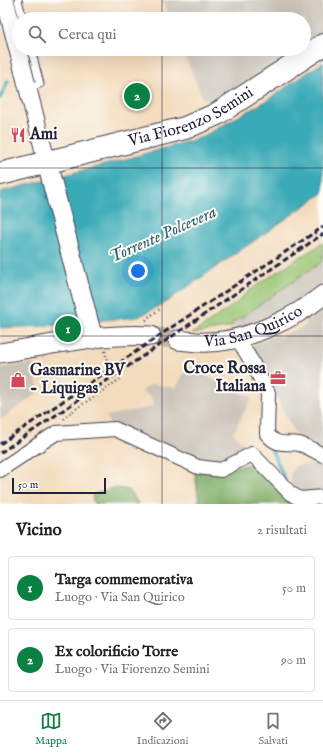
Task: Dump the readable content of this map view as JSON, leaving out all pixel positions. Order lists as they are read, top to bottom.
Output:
{
  "streets": {
    "main road": ["Via Fiorenzo Semini", "Via San Quirico"]
  },
  "water": ["Torrente Polcevera"],
  "places": {
    "restaurant": ["Ami"],
    "office": ["Croce Rossa Italiana"],
    "shop": ["Gasmarine BV - Liquigas"]
  },
  "scale_bar": "50 m",
  "page": {
    "search": "Cerca qui",
    "pins": ["2", "1"],
    "scale": "50 m",
    "heading": ["Vicino", "2 risultati"],
    "list": [
      {
        "mark": "1",
        "name": "Targa commemorativa",
        "note": "Luogo · Via San Quirico",
        "value": "50 m"
      },
      {
        "mark": "2",
        "name": "Ex colorificio Torre",
        "note": "Luogo · Via Fiorenzo Semini",
        "value": "90 m"
      }
    ],
    "nav": ["Mappa", "Indicazioni", "Salvati"]
  }
}
